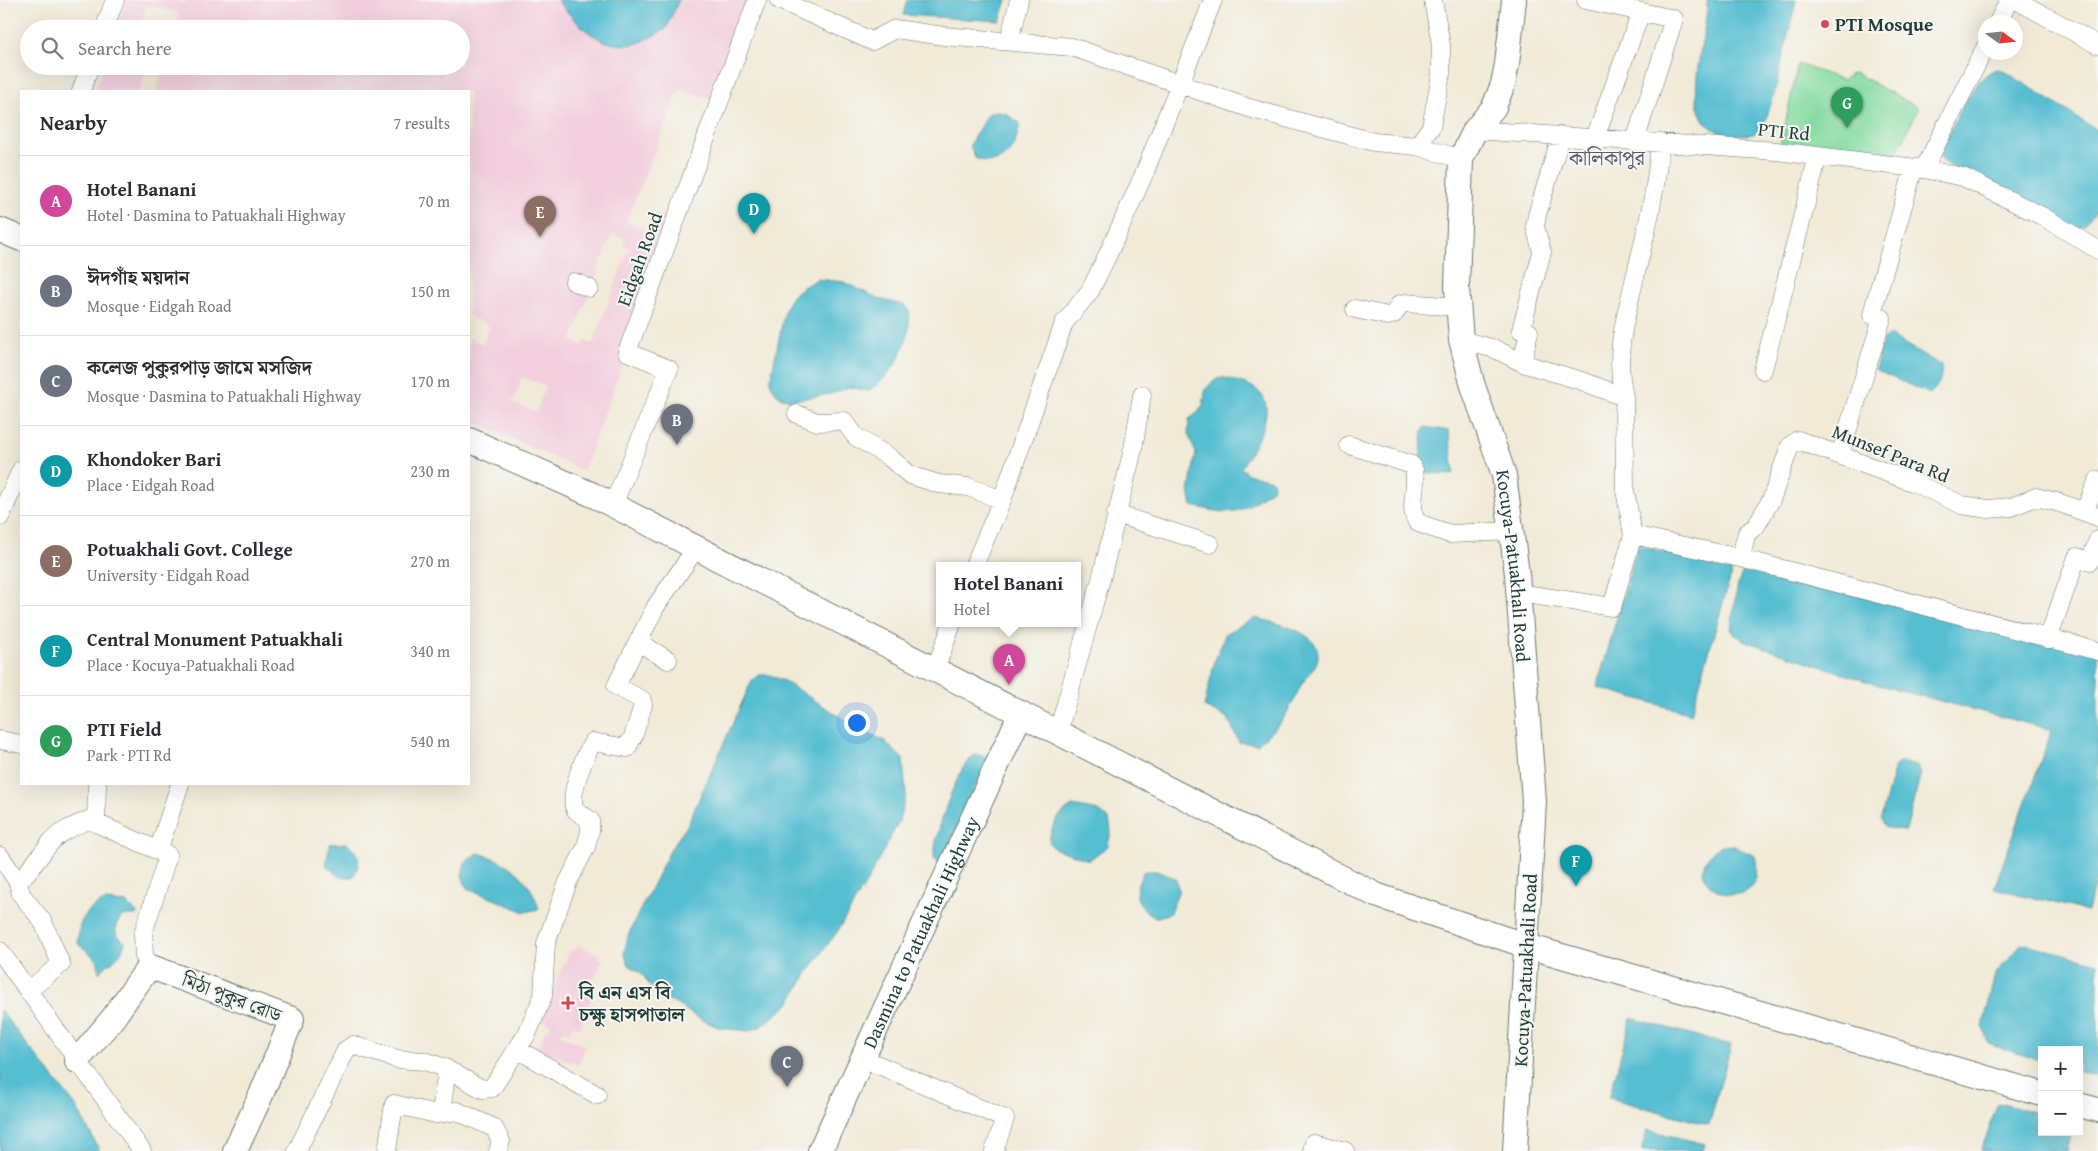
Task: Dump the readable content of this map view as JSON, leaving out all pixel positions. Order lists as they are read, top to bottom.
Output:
{
  "streets": {
    "street": [
      "PTI Rd",
      "Eidgah Road",
      "Munsef Para Rd",
      "Kocuya-Patuakhali Road",
      "Dasmina to Patuakhali Highway",
      "মিঠা পুকুর রোড"
    ]
  },
  "crossings": [
    ["PTI Rd", "Kocuya-Patuakhali Road"]
  ],
  "districts": ["কালিকাপুর"],
  "places": {
    "other": ["PTI Mosque"],
    "health": ["বি এন এস বি চক্ষু হাসপাতাল"]
  },
  "north": "right",
  "page": {
    "search": "Search here",
    "pins": [
      "G",
      "D",
      "E",
      "B",
      "A",
      "F",
      "C"
    ],
    "heading": ["Nearby", "7 results"],
    "list": [
      {
        "mark": "A",
        "name": "Hotel Banani",
        "note": "Hotel · Dasmina to Patuakhali Highway",
        "value": "70 m"
      },
      {
        "mark": "B",
        "name": "ঈদগাঁহ ময়দান",
        "note": "Mosque · Eidgah Road",
        "value": "150 m"
      },
      {
        "mark": "C",
        "name": "কলেজ পুকুরপাড় জামে মসজিদ",
        "note": "Mosque · Dasmina to Patuakhali Highway",
        "value": "170 m"
      },
      {
        "mark": "D",
        "name": "Khondoker Bari",
        "note": "Place · Eidgah Road",
        "value": "230 m"
      },
      {
        "mark": "E",
        "name": "Potuakhali Govt. College",
        "note": "University · Eidgah Road",
        "value": "270 m"
      },
      {
        "mark": "F",
        "name": "Central Monument Patuakhali",
        "note": "Place · Kocuya-Patuakhali Road",
        "value": "340 m"
      },
      {
        "mark": "G",
        "name": "PTI Field",
        "note": "Park · PTI Rd",
        "value": "540 m"
      }
    ],
    "popup": ["Hotel Banani", "Hotel"],
    "map_buttons": ["+", "−"]
  }
}
